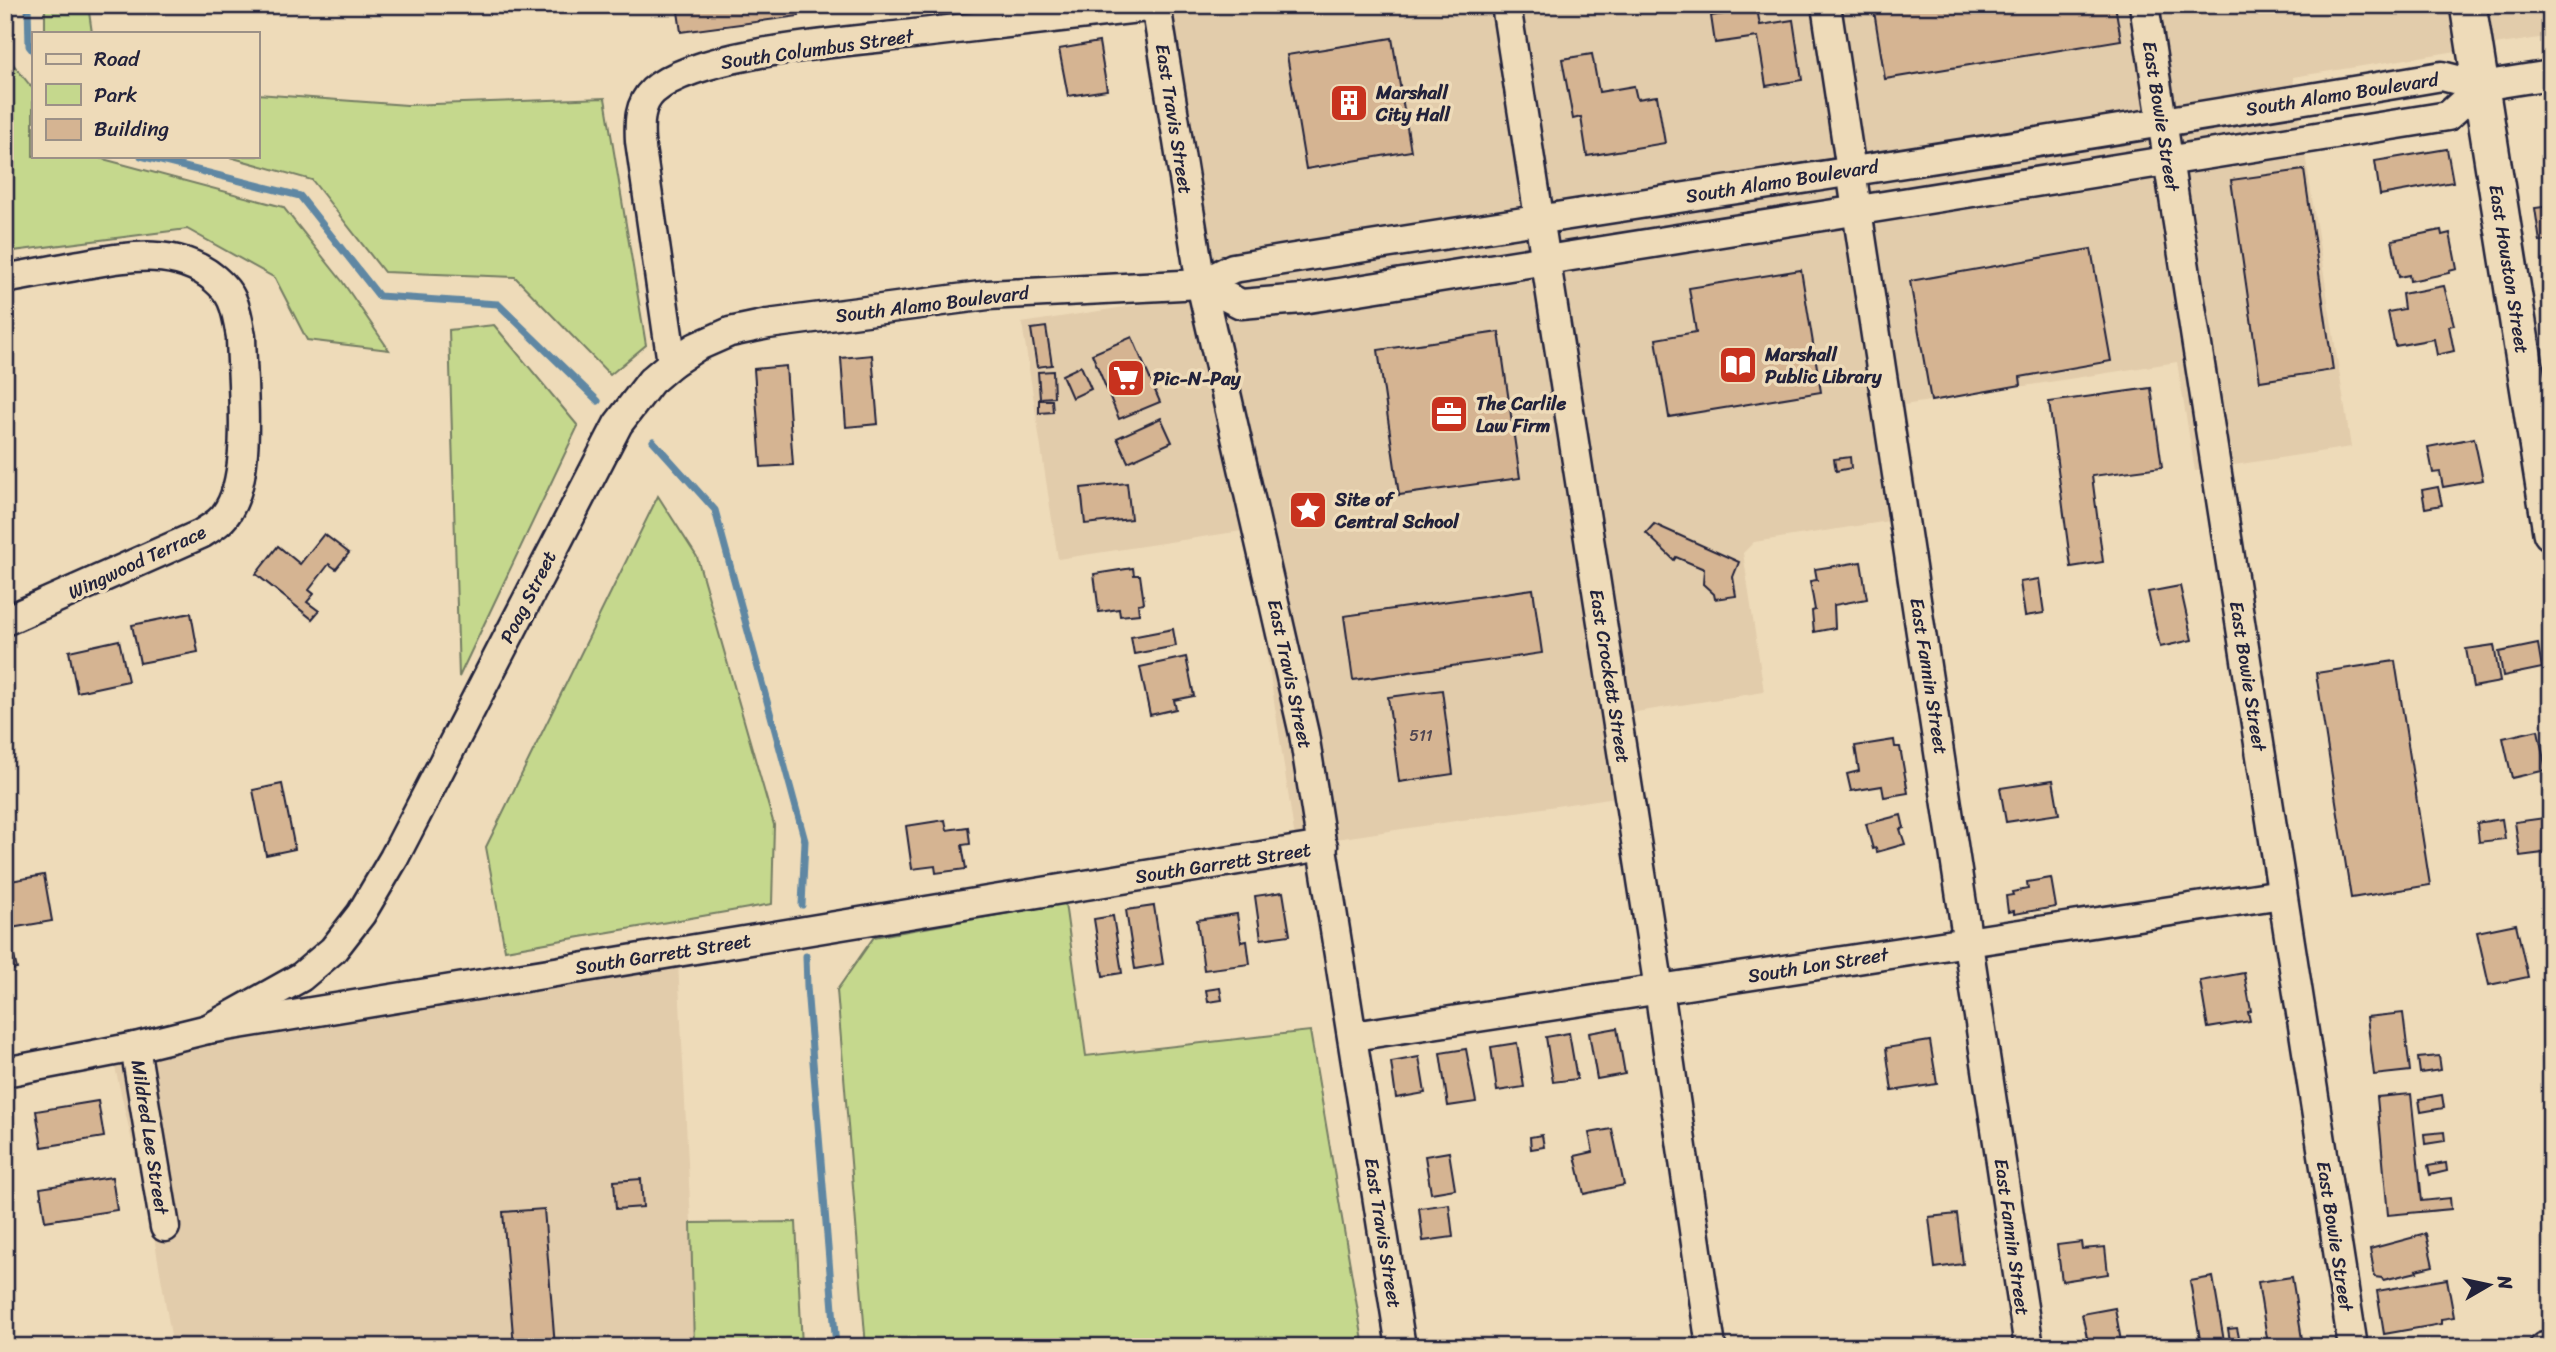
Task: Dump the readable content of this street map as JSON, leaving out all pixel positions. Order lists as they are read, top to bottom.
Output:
{
  "streets": {
    "main road": ["East Houston Street"],
    "street": [
      "South Columbus Street",
      "South Alamo Boulevard",
      "East Bowie Street",
      "East Travis Street",
      "Wingwood Terrace",
      "Poag Street",
      "East Crockett Street",
      "East Fannin Street",
      "South Garrett Street",
      "South Lon Street",
      "Mildred Lee Street"
    ]
  },
  "crossings": [
    ["South Columbus Street", "South Alamo Boulevard"],
    ["South Columbus Street", "East Travis Street"],
    ["South Columbus Street", "Poag Street"],
    ["South Alamo Boulevard", "East Bowie Street"],
    ["South Alamo Boulevard", "East Travis Street"],
    ["South Alamo Boulevard", "East Houston Street"],
    ["South Alamo Boulevard", "Poag Street"],
    ["South Alamo Boulevard", "East Crockett Street"],
    ["South Alamo Boulevard", "East Fannin Street"],
    ["East Bowie Street", "South Lon Street"],
    ["East Travis Street", "South Garrett Street"],
    ["East Travis Street", "South Lon Street"],
    ["Poag Street", "South Garrett Street"],
    ["East Crockett Street", "South Lon Street"],
    ["East Fannin Street", "South Lon Street"],
    ["South Garrett Street", "Mildred Lee Street"]
  ],
  "places": {
    "building": ["Marshall City Hall"],
    "library": ["Marshall Public Library"],
    "supermarket": ["Pic-N-Pay"],
    "office": ["The Carlile Law Firm"],
    "place": ["Site of Central School"]
  },
  "house_numbers": ["511"],
  "legend": ["Road", "Park", "Building"],
  "north": "right"
}
